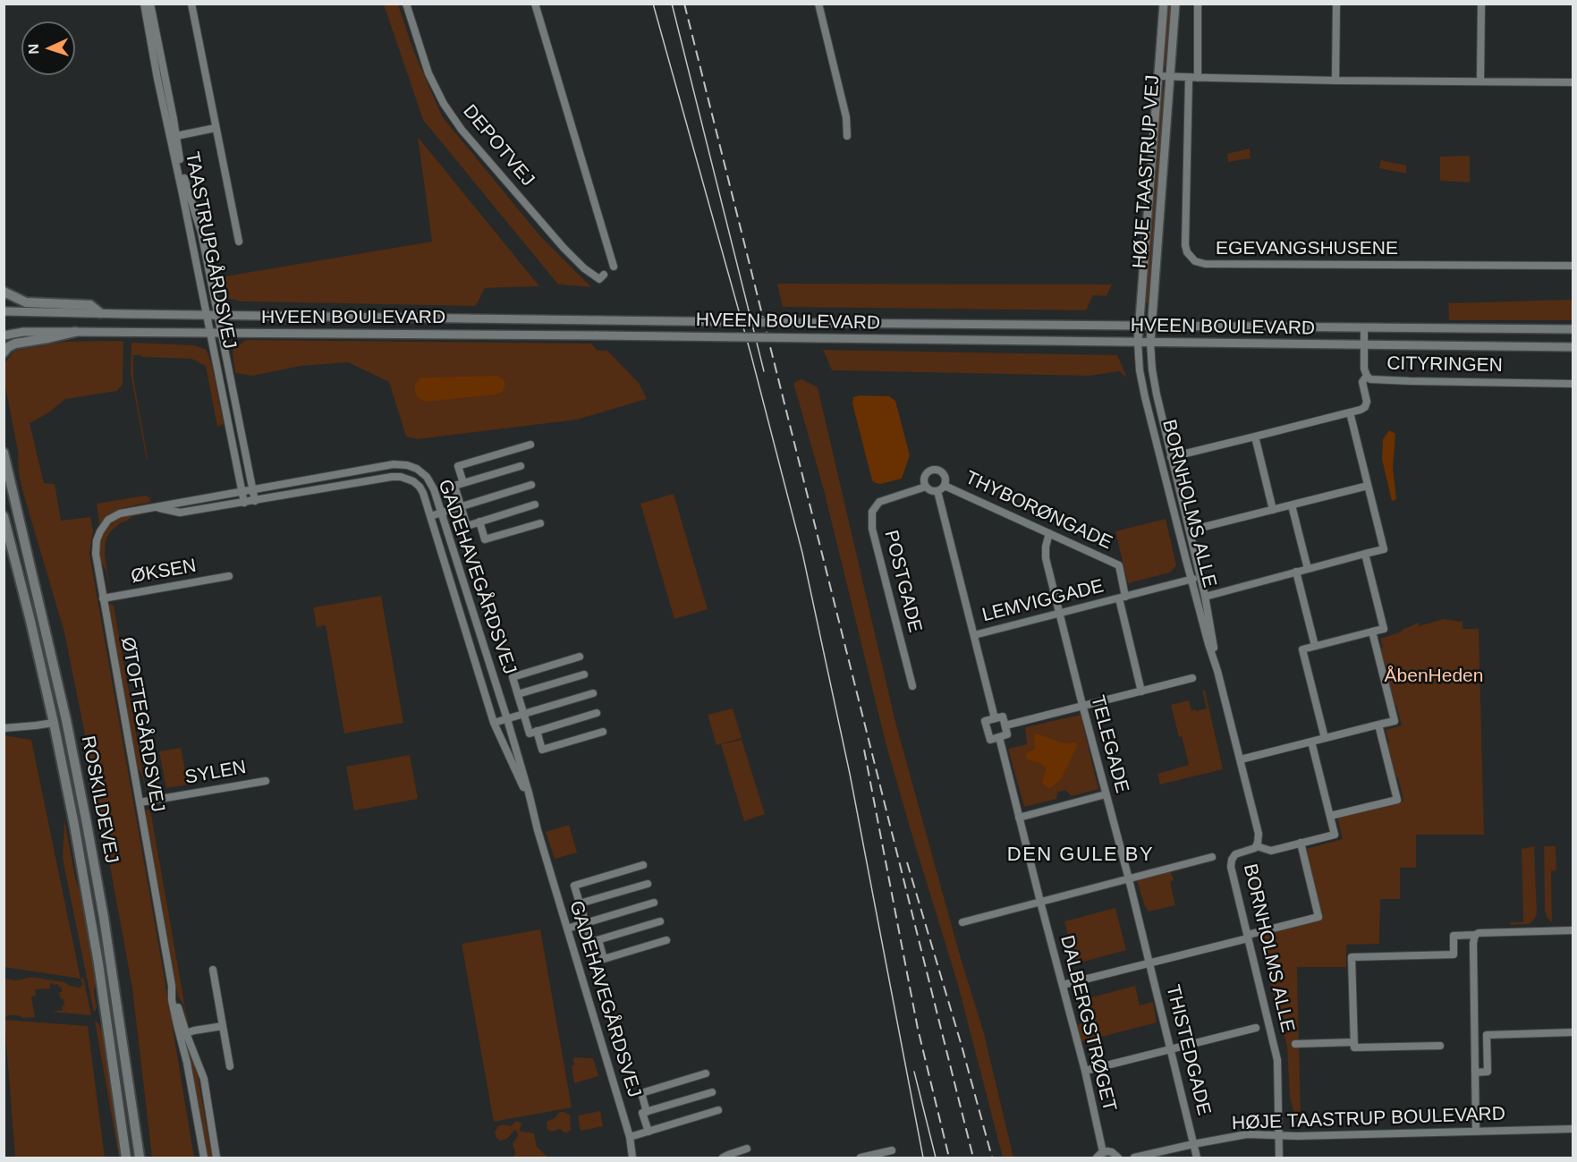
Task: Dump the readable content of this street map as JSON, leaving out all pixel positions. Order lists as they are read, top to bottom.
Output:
{
  "streets": {
    "main road": ["ROSKILDEVEJ"],
    "street": [
      "DEPOTVEJ",
      "HØJE TAASTRUP VEJ",
      "EGEVANGSHUSENE",
      "TAASTRUPGÅRDSVEJ",
      "HVEEN BOULEVARD",
      "CITYRINGEN",
      "BORNHOLMS ALLE",
      "THYBORØNGADE",
      "ØKSEN",
      "GADEHAVEGÅRDSVEJ",
      "POSTGADE",
      "LEMVIGGADE",
      "ØTOFTEGÅRDSVEJ",
      "TELEGADE",
      "SYLEN",
      "DALBERGSTRØGET",
      "THISTEDGADE",
      "HØJE TAASTRUP BOULEVARD"
    ]
  },
  "crossings": [
    ["HØJE TAASTRUP VEJ", "HVEEN BOULEVARD"],
    ["HØJE TAASTRUP VEJ", "BORNHOLMS ALLE"],
    ["TAASTRUPGÅRDSVEJ", "HVEEN BOULEVARD"],
    ["TAASTRUPGÅRDSVEJ", "GADEHAVEGÅRDSVEJ"],
    ["TAASTRUPGÅRDSVEJ", "ØTOFTEGÅRDSVEJ"],
    ["HVEEN BOULEVARD", "CITYRINGEN"],
    ["HVEEN BOULEVARD", "BORNHOLMS ALLE"],
    ["BORNHOLMS ALLE", "LEMVIGGADE"],
    ["BORNHOLMS ALLE", "HØJE TAASTRUP BOULEVARD"],
    ["THYBORØNGADE", "POSTGADE"],
    ["THYBORØNGADE", "LEMVIGGADE"],
    ["THYBORØNGADE", "TELEGADE"],
    ["ØKSEN", "ØTOFTEGÅRDSVEJ"],
    ["GADEHAVEGÅRDSVEJ", "ØTOFTEGÅRDSVEJ"],
    ["LEMVIGGADE", "TELEGADE"],
    ["ØTOFTEGÅRDSVEJ", "SYLEN"],
    ["TELEGADE", "THISTEDGADE"],
    ["THISTEDGADE", "HØJE TAASTRUP BOULEVARD"]
  ],
  "districts": ["DEN GULE BY"],
  "parks": ["ÅbenHeden"],
  "north": "left"
}
